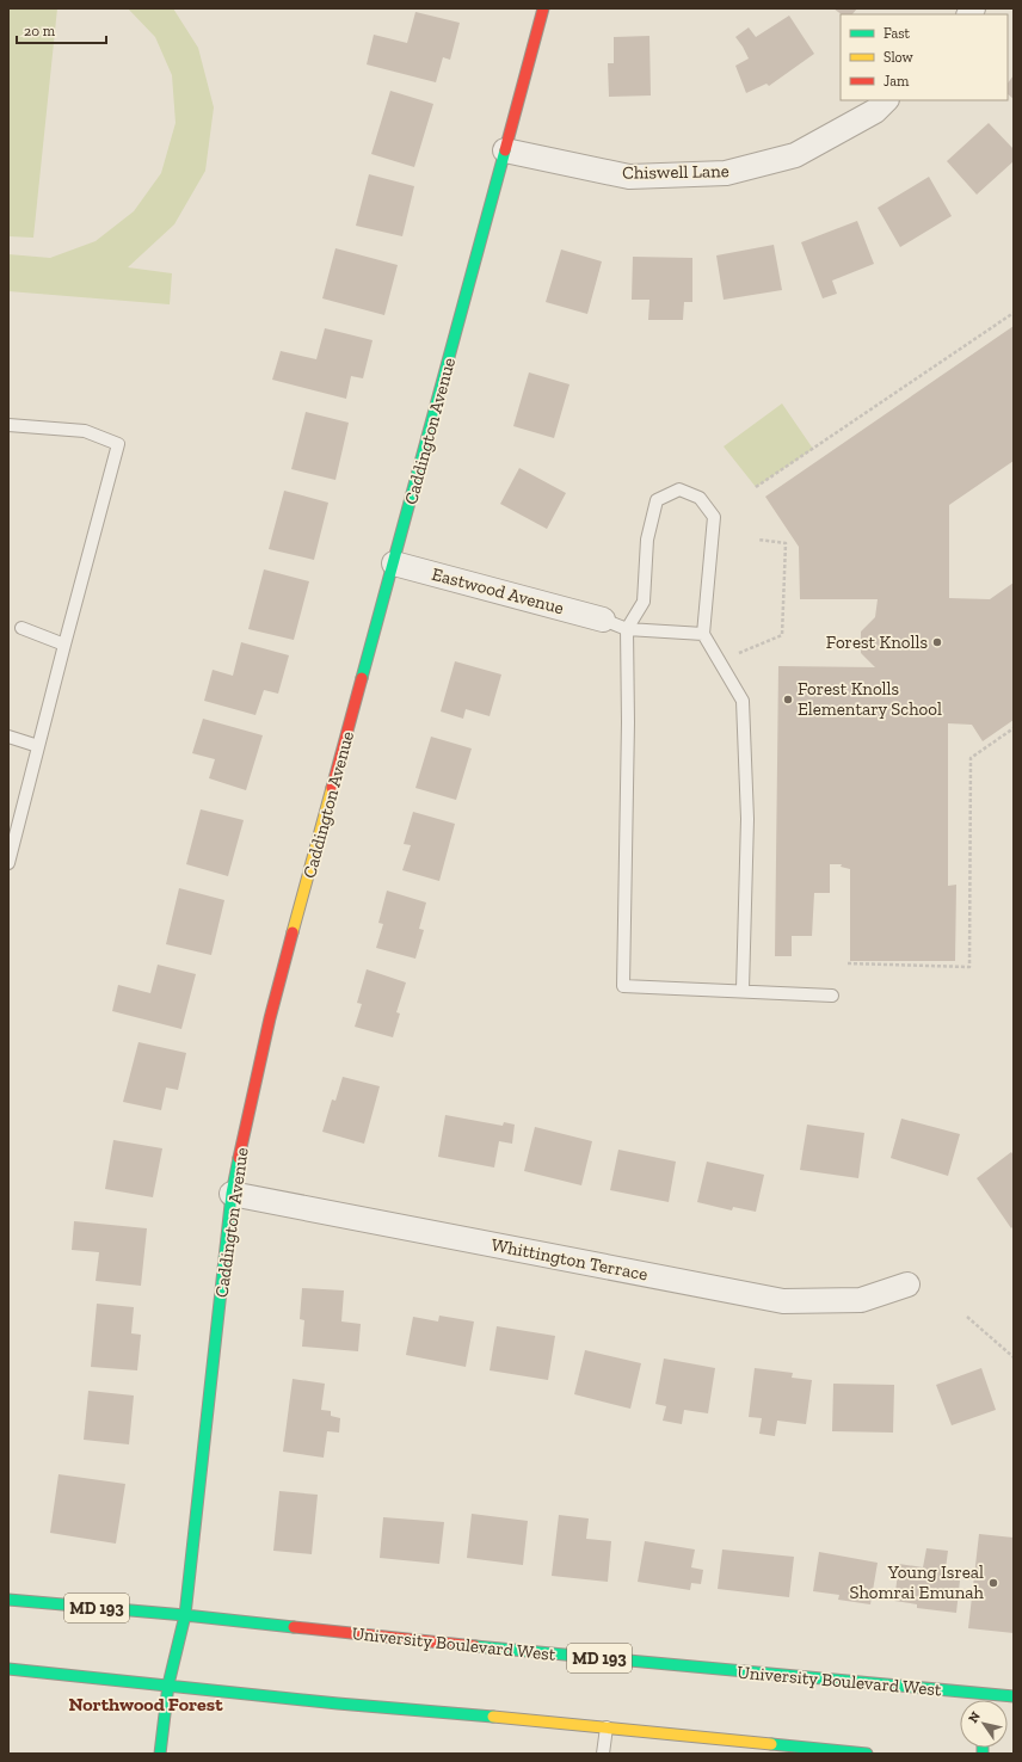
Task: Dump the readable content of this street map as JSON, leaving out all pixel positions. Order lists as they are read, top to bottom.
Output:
{
  "streets": {
    "main road": ["Caddington Avenue", "MD 193", "University Boulevard West"],
    "street": ["Chiswell Lane", "Eastwood Avenue", "Whittington Terrace"]
  },
  "crossings": [
    ["Chiswell Lane", "Caddington Avenue"],
    ["Caddington Avenue", "Eastwood Avenue"],
    ["Caddington Avenue", "Whittington Terrace"],
    ["Caddington Avenue", "University Boulevard West"]
  ],
  "districts": ["Northwood Forest"],
  "places": ["Forest Knolls", "Forest Knolls Elementary School", "Young Isreal Shomrai Emunah"],
  "legend": ["Fast", "Slow", "Jam"],
  "scale_bar": "20 m",
  "north": "top left"
}
